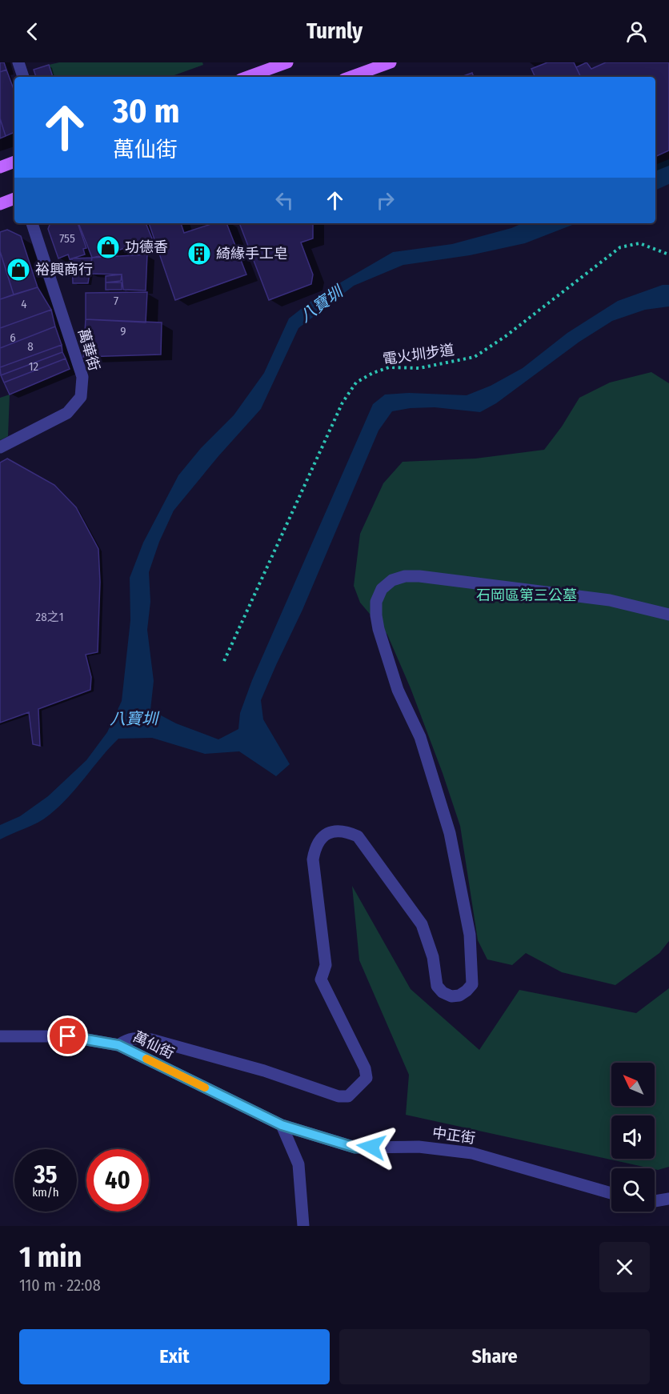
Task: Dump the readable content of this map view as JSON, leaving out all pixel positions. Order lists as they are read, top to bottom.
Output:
{
  "streets": {
    "street": ["萬華街", "萬仙街", "中正街"],
    "path": ["電火圳步道"]
  },
  "crossings": [
    ["萬仙街", "中正街"]
  ],
  "water": ["八寶圳"],
  "parks": ["石岡區第三公墓"],
  "places": {
    "shop": ["功德香", "裕興商行"],
    "building": ["綺緣手工皂"]
  },
  "house_numbers": [
    "755",
    "7",
    "4",
    "9",
    "6",
    "8",
    "12",
    "28之1"
  ],
  "north": "top left",
  "page": {
    "header": "Turnly",
    "turn": ["30 m", "萬仙街"],
    "speed": "35 km/h",
    "limit": "40",
    "heading": ["1 min", "110 m · 22:08"],
    "buttons": ["Exit", "Share"]
  }
}
